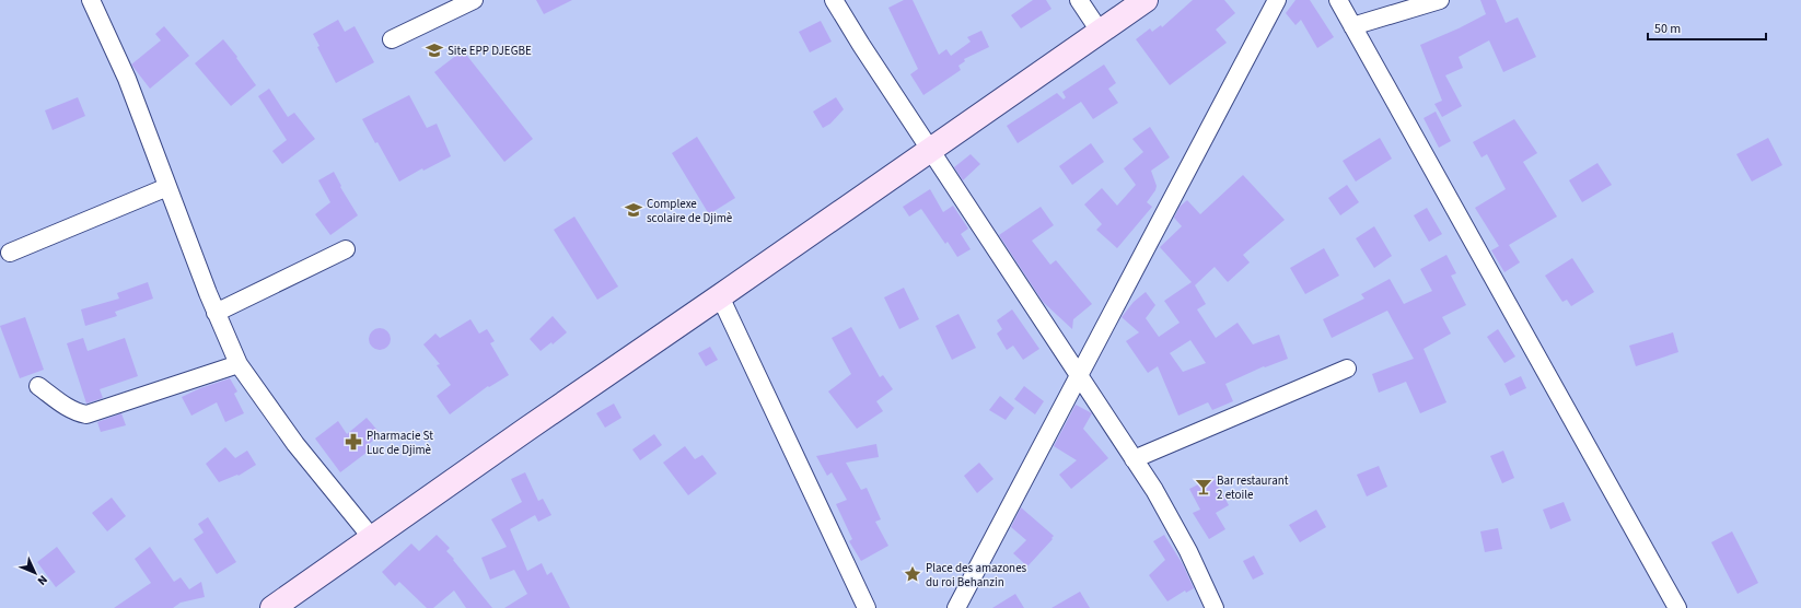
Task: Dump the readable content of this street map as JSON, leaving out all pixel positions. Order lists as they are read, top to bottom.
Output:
{
  "places": {
    "school or university": ["Site EPP DJEGBE", "Complexe scolaire de Djimè"],
    "pharmacy": ["Pharmacie St Luc de Djimè"],
    "bar": ["Bar restaurant 2 etoile"],
    "place": ["Place des amazones du roi Behanzin"]
  },
  "scale_bar": "50 m",
  "north": "bottom right"
}
